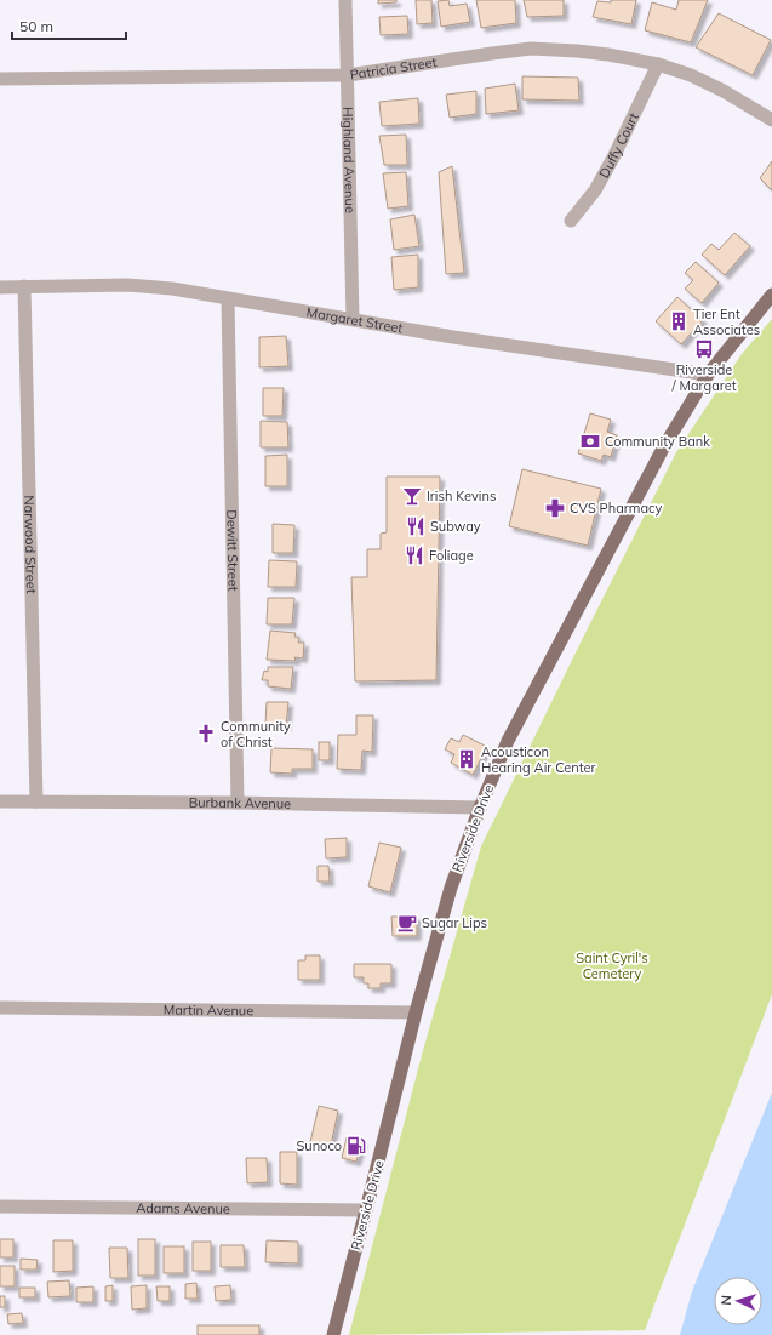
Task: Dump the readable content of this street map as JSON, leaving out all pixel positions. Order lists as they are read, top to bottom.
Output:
{
  "streets": {
    "main road": ["Riverside Drive"],
    "street": [
      "Patricia Street",
      "Duffy Court",
      "Highland Avenue",
      "Margaret Street",
      "Narwood Street",
      "Dewitt Street",
      "Burbank Avenue",
      "Martin Avenue",
      "Adams Avenue"
    ]
  },
  "crossings": [
    ["Patricia Street", "Duffy Court"],
    ["Patricia Street", "Highland Avenue"],
    ["Highland Avenue", "Margaret Street"],
    ["Margaret Street", "Narwood Street"],
    ["Margaret Street", "Dewitt Street"],
    ["Margaret Street", "Riverside Drive"],
    ["Narwood Street", "Burbank Avenue"],
    ["Dewitt Street", "Burbank Avenue"],
    ["Burbank Avenue", "Riverside Drive"],
    ["Riverside Drive", "Martin Avenue"],
    ["Riverside Drive", "Adams Avenue"]
  ],
  "parks": ["Saint Cyril's Cemetery"],
  "places": {
    "building": ["Tier Ent Associates", "Acousticon Hearing Air Center"],
    "bus stop": ["Riverside / Margaret"],
    "bank": ["Community Bank"],
    "bar": ["Irish Kevins"],
    "pharmacy": ["CVS Pharmacy"],
    "restaurant": ["Subway", "Foliage"],
    "church": ["Community of Christ"],
    "cafe": ["Sugar Lips"],
    "fuel station": ["Sunoco"]
  },
  "scale_bar": "50 m",
  "north": "left"
}
